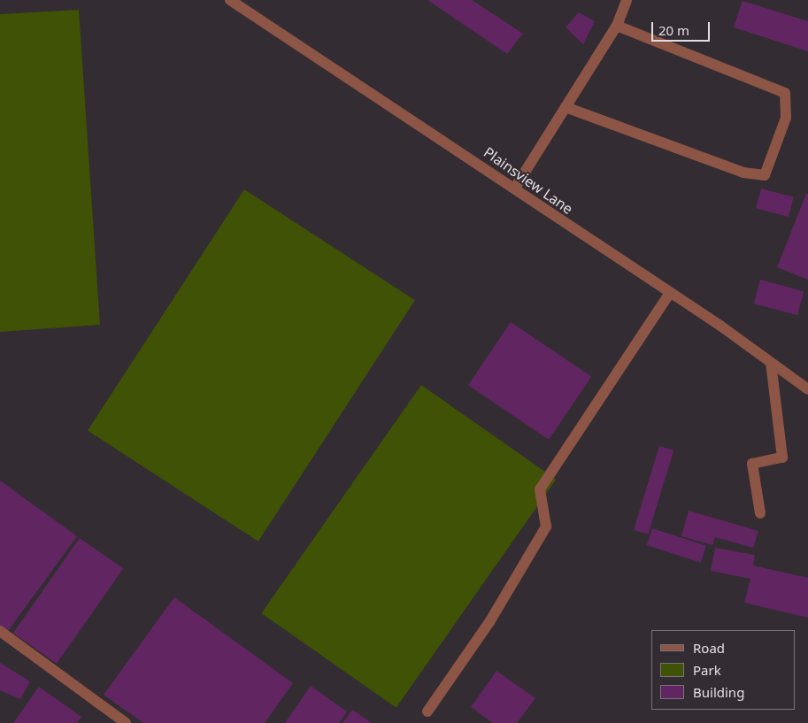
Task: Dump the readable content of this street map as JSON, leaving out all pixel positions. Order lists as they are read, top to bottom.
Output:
{
  "streets": {
    "street": ["Plainsview Lane"]
  },
  "legend": ["Road", "Park", "Building"],
  "scale_bar": "20 m"
}
